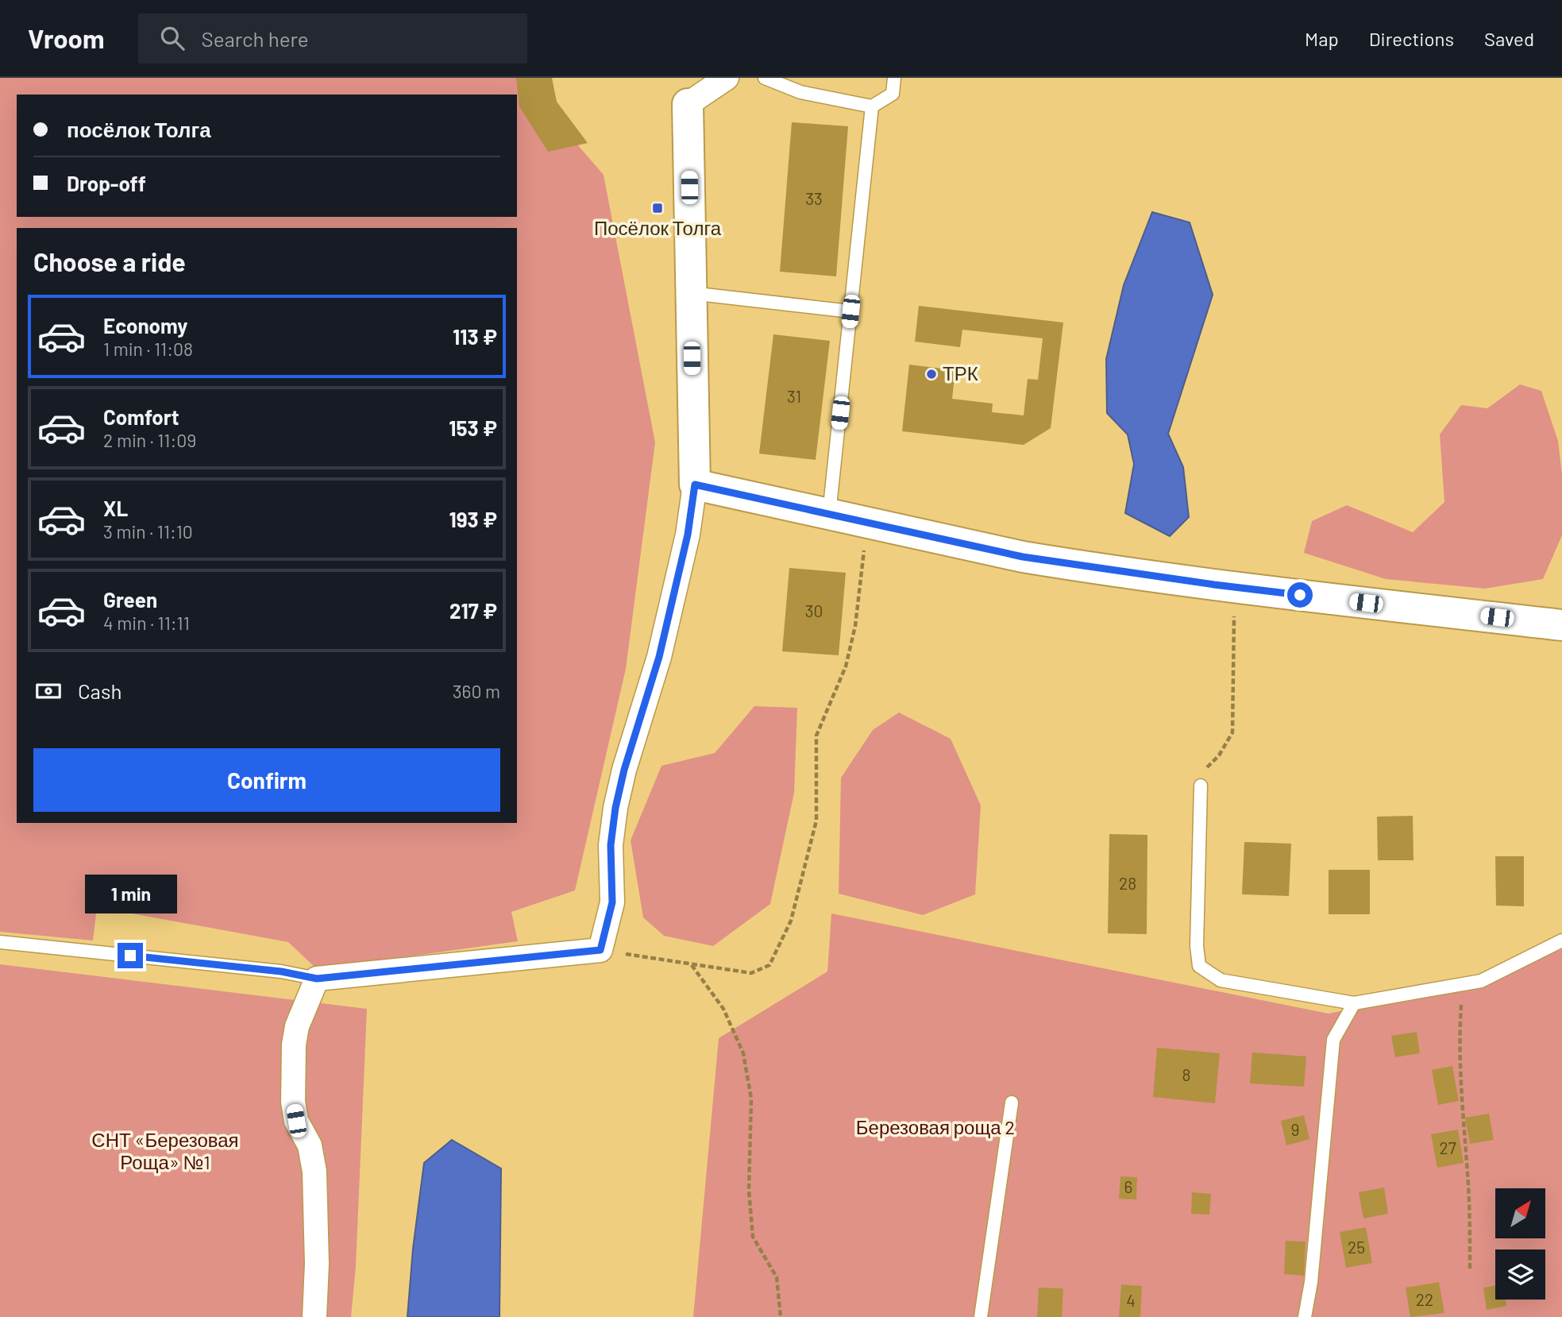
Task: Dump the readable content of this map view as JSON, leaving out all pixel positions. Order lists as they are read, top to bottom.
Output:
{
  "parks": ["Березовая роща 2", "СНТ «Березовая Роща» №1"],
  "places": {
    "transit": ["Посёлок Толга"],
    "other": ["ТРК"]
  },
  "house_numbers": [
    "33",
    "31",
    "30",
    "28",
    "8",
    "9",
    "27",
    "6",
    "25",
    "22",
    "4"
  ],
  "north": "top right",
  "page": {
    "header": "Vroom",
    "search": "Search here",
    "nav": ["Map", "Directions", "Saved"],
    "banner": ["посёлок Толга", "Drop-off"],
    "heading": "Choose a ride",
    "list": [
      {
        "name": "Economy",
        "note": "1 min · 11:08",
        "value": "113 ₽"
      },
      {
        "name": "Comfort",
        "note": "2 min · 11:09",
        "value": "153 ₽"
      },
      {
        "name": "XL",
        "note": "3 min · 11:10",
        "value": "193 ₽"
      },
      {
        "name": "Green",
        "note": "4 min · 11:11",
        "value": "217 ₽"
      }
    ],
    "pay": ["Cash", "360 m"],
    "buttons": "Confirm",
    "bubble": "1 min"
  }
}
